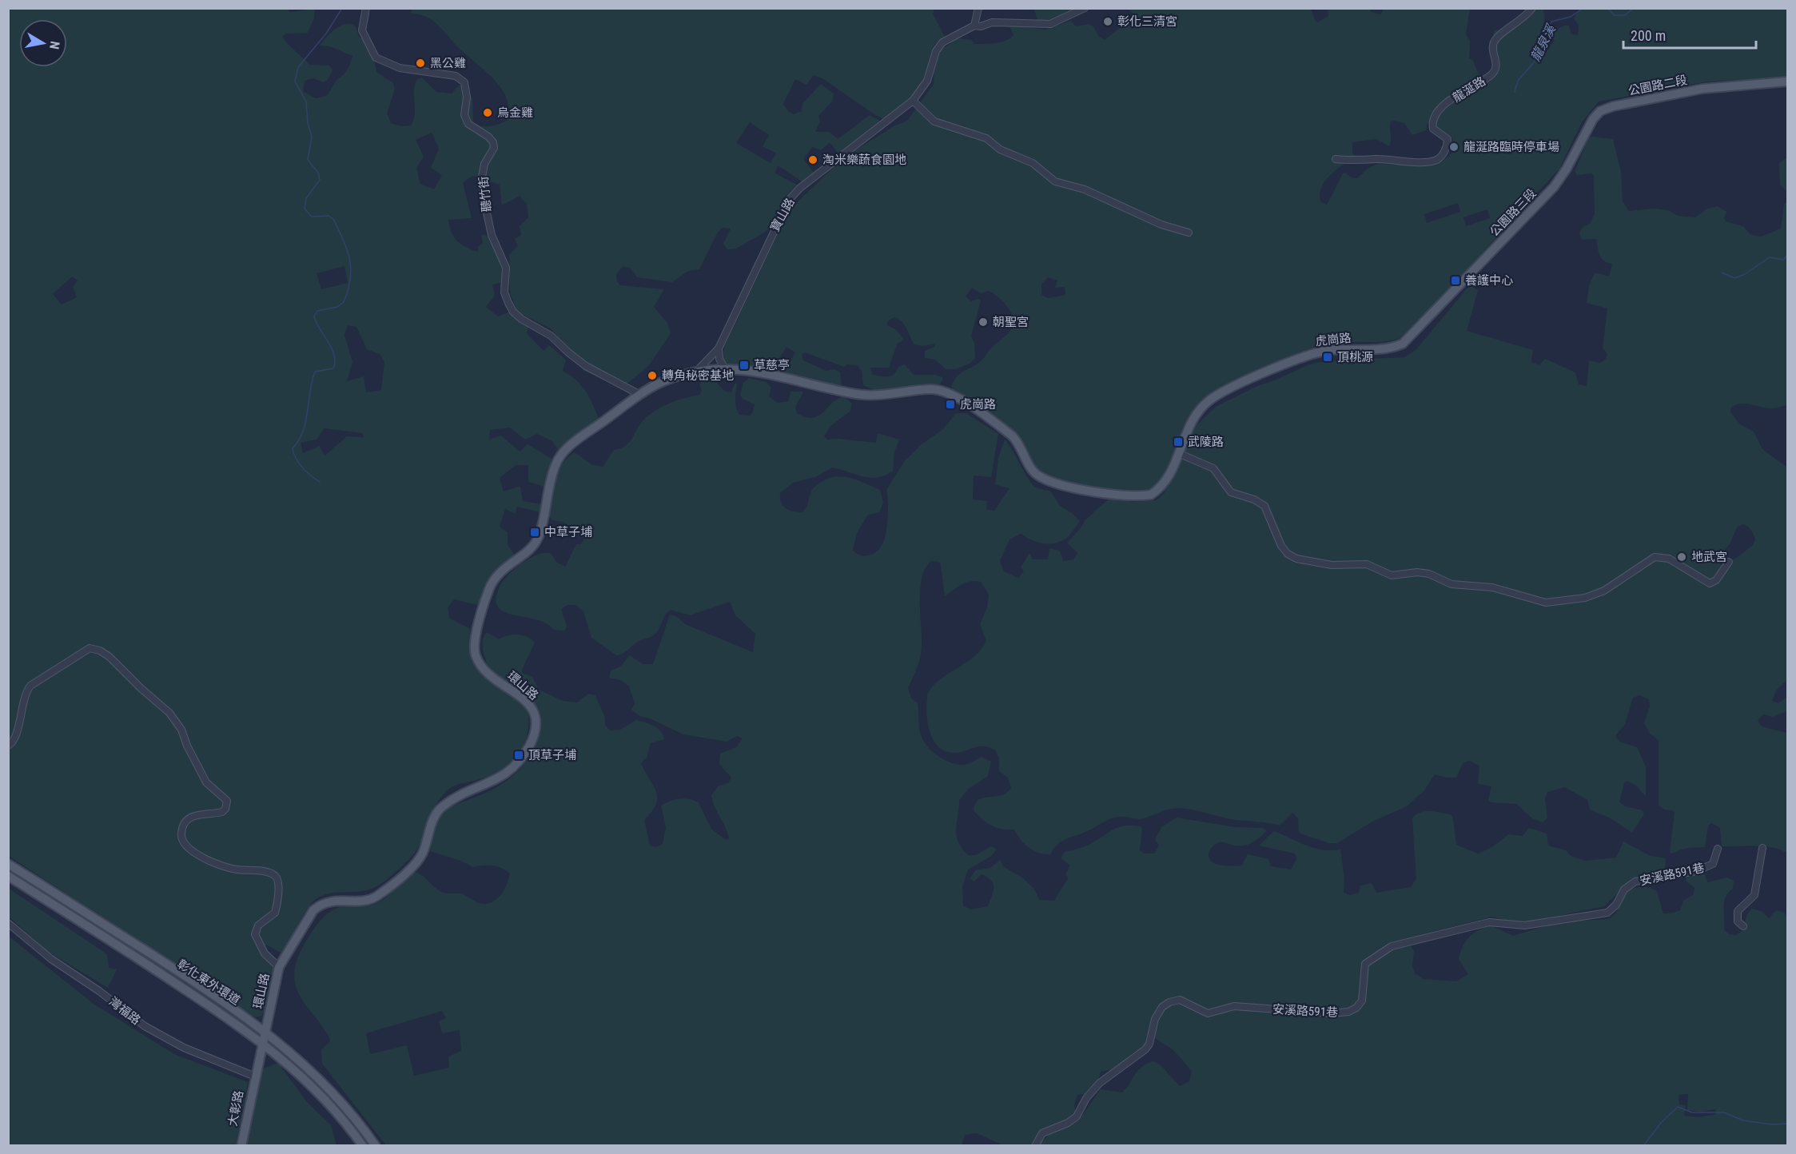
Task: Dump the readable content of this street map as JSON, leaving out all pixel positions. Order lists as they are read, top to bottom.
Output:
{
  "streets": {
    "main road": [
      "公園路二段",
      "公園路三段",
      "虎崗路",
      "環山路",
      "彰化東外環道",
      "大彰路"
    ],
    "street": [
      "龍涎路",
      "聽竹街",
      "寶山路",
      "安溪路591巷",
      "灣福路"
    ]
  },
  "crossings": [
    ["公園路二段", "公園路三段"],
    ["聽竹街", "環山路"],
    ["公園路三段", "虎崗路"],
    ["寶山路", "環山路"],
    ["虎崗路", "環山路"],
    ["環山路", "灣福路"],
    ["環山路", "大彰路"],
    ["灣福路", "大彰路"]
  ],
  "water": ["龍泉溪"],
  "places": {
    "other": [
      "彰化三清宮",
      "黑公雞",
      "烏金雞",
      "龍涎路臨時停車場",
      "淘米樂蔬食園地",
      "朝聖宮",
      "轉角秘密基地",
      "地武宮"
    ],
    "transit": [
      "養護中心",
      "頂桃源",
      "草慈亭",
      "虎崗路",
      "武陵路",
      "中草子埔",
      "頂草子埔"
    ]
  },
  "scale_bar": "200 m",
  "north": "right"
}
